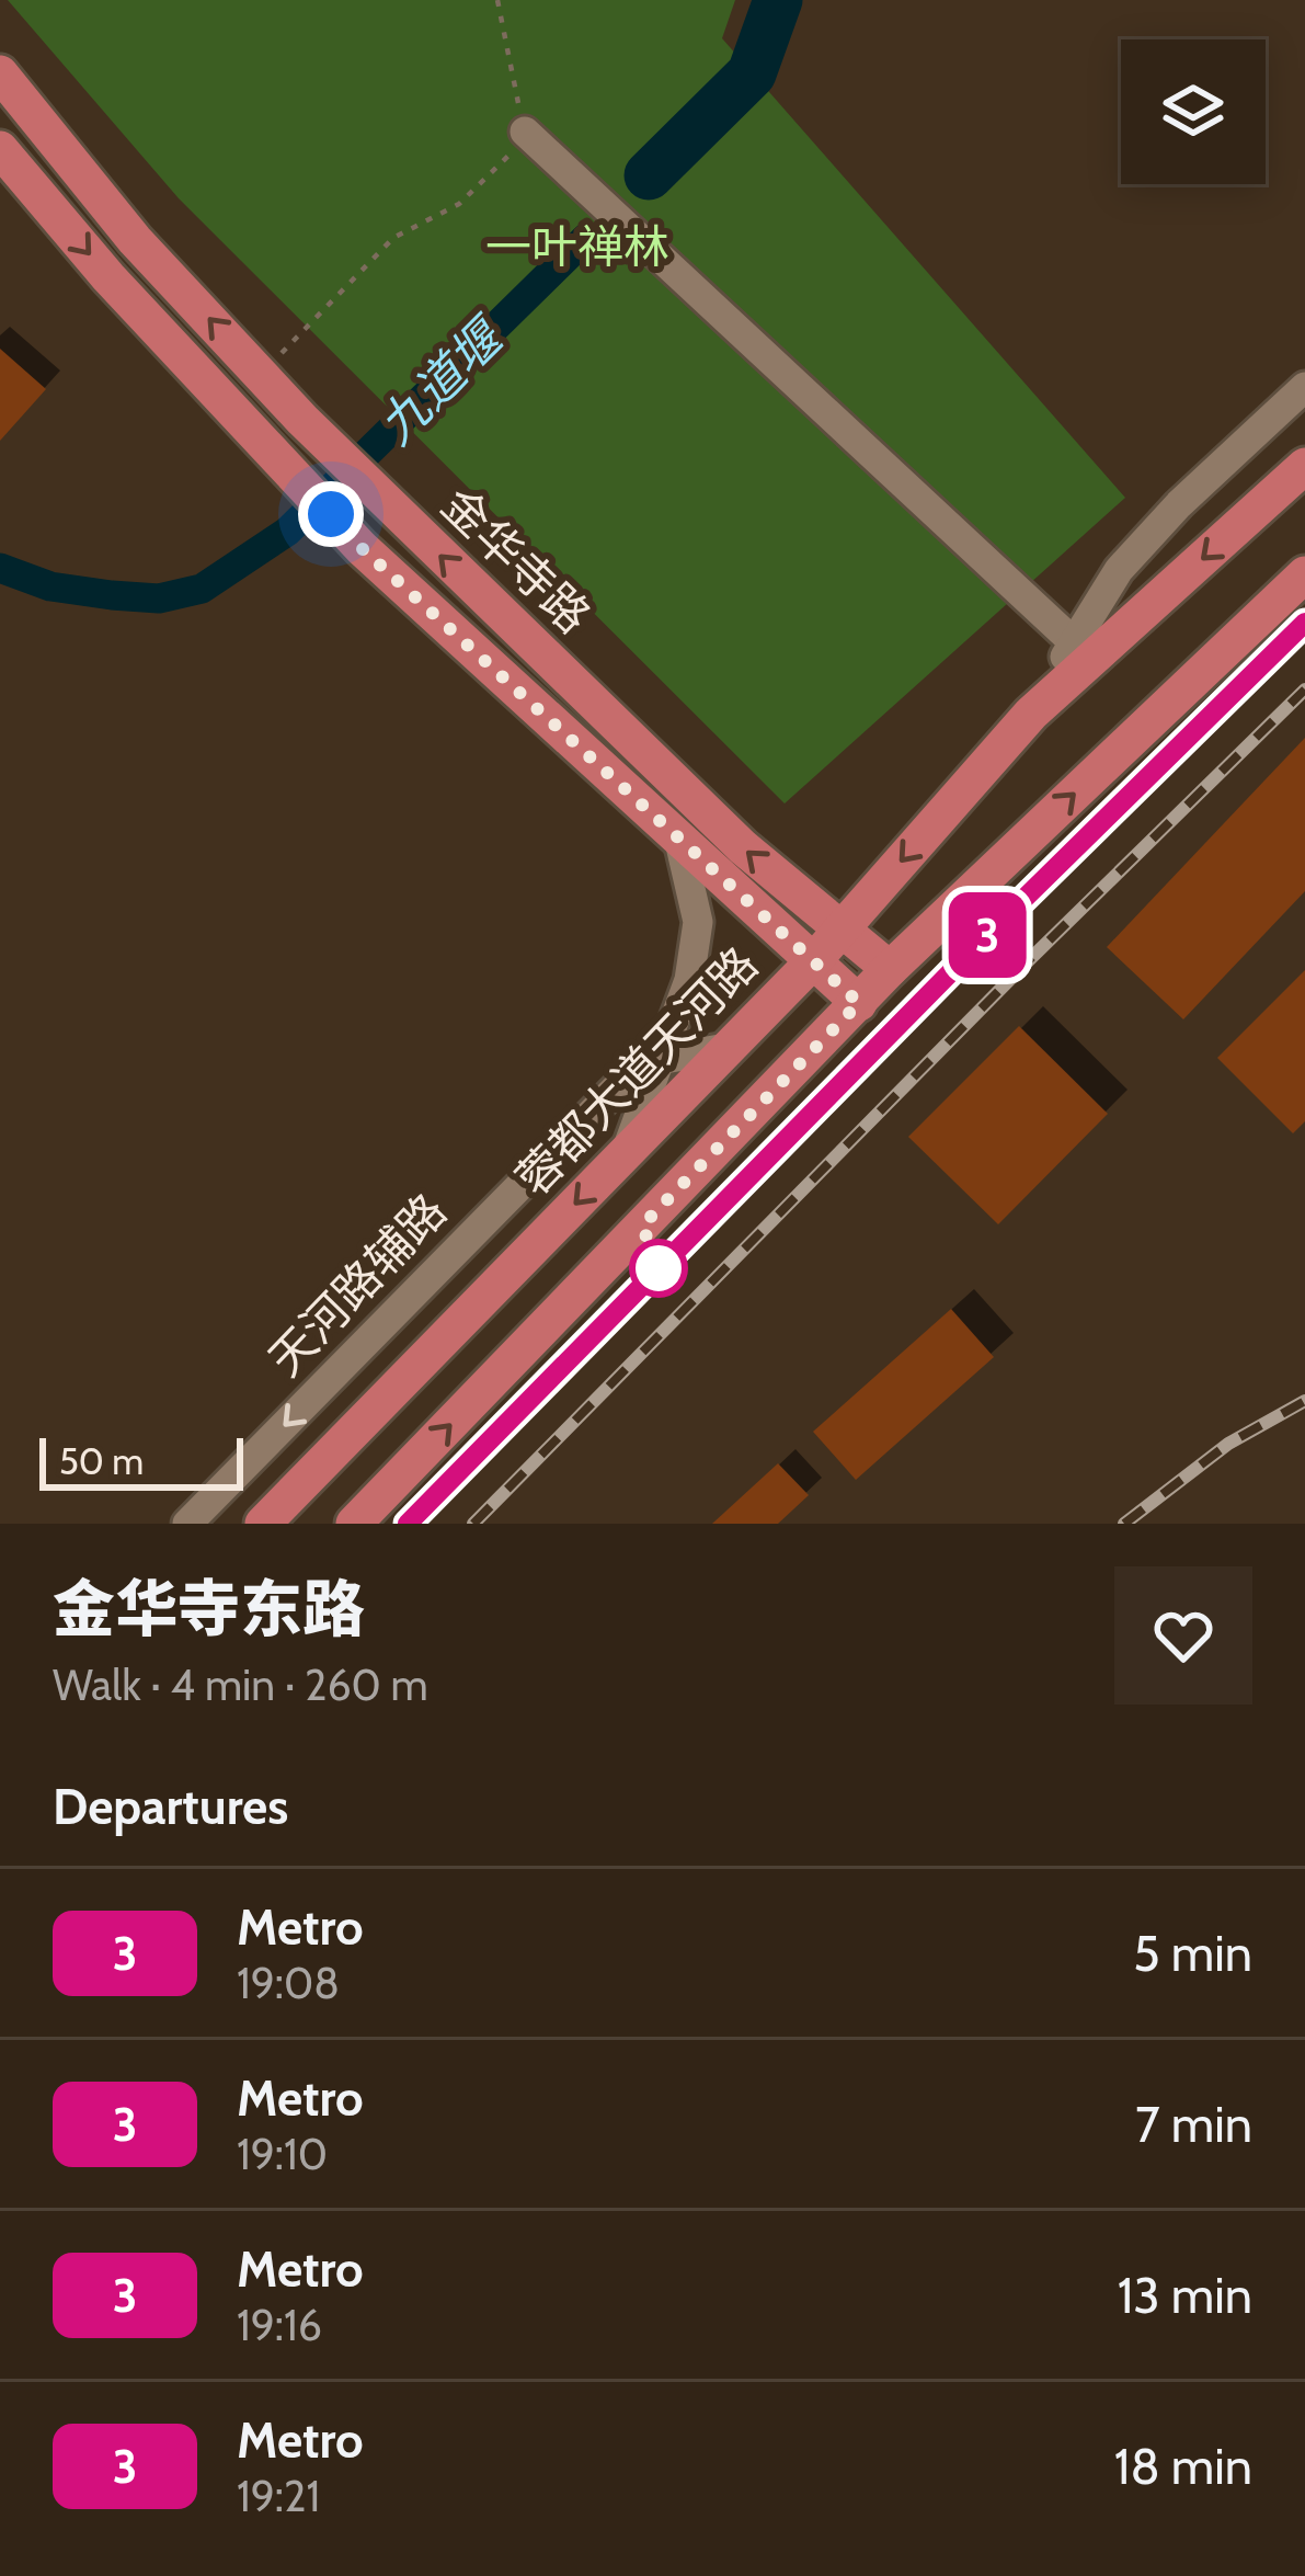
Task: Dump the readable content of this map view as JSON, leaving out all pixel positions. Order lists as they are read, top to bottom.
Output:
{
  "streets": {
    "main road": ["金华寺路", "蓉都大道天河路"],
    "street": ["天河路辅路"]
  },
  "crossings": [
    ["金华寺路", "蓉都大道天河路"],
    ["蓉都大道天河路", "天河路辅路"]
  ],
  "one_way": ["天河路辅路"],
  "water": ["九道堰"],
  "parks": ["一叶禅林"],
  "lines": ["metro line 3"],
  "scale_bar": "50 m",
  "page": {
    "on_map": "3",
    "scale": "50 m",
    "heading": [
      ["金华寺东路", "Walk · 4 min · 260 m"],
      "Departures"
    ],
    "list": [
      {
        "mark": "3",
        "name": "Metro",
        "note": "19:08",
        "value": "5 min"
      },
      {
        "mark": "3",
        "name": "Metro",
        "note": "19:10",
        "value": "7 min"
      },
      {
        "mark": "3",
        "name": "Metro",
        "note": "19:16",
        "value": "13 min"
      },
      {
        "mark": "3",
        "name": "Metro",
        "note": "19:21",
        "value": "18 min"
      }
    ]
  }
}
